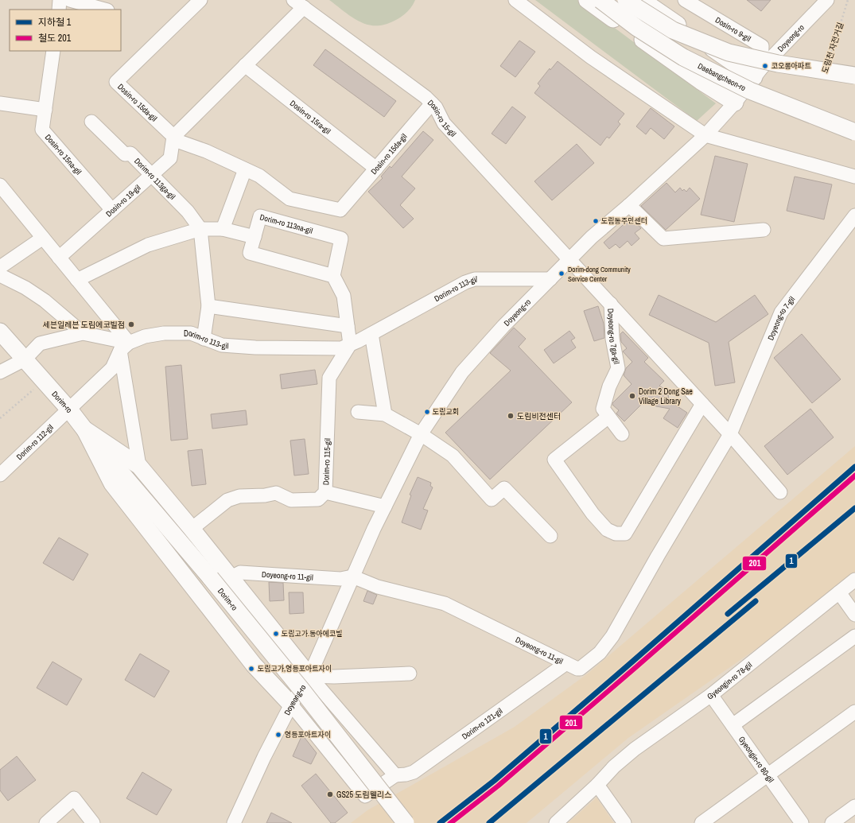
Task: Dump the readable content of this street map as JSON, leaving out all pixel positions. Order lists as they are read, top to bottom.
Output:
{
  "streets": {
    "main road": ["Daebangcheon-ro", "Dorim-ro"],
    "street": [
      "Dosin-ro 9-gil",
      "Doyeong-ro",
      "Dosin-ro 15da-gil",
      "Dosin-ro 15ra-gil",
      "Dosin-ro 15-gil",
      "Dosin-ro 15na-gil",
      "Dorim-ro 113ga-gil",
      "Dosin-ro 19-gil",
      "Dorim-ro 113na-gil",
      "Dorim-ro 113-gil",
      "Doyeong-ro 7-gil",
      "Doyeong-ro 7ga-gil",
      "Dorim-ro 112-gil",
      "Dorim-ro 115-gil",
      "Doyeong-ro 11-gil",
      "Gyeongin-ro 78-gil",
      "Dorim-ro 121-gil",
      "Gyeongin-ro 80-gil"
    ],
    "path": ["도림천 자전거길"]
  },
  "crossings": [
    ["Dosin-ro 9-gil", "Doyeong-ro"],
    ["Doyeong-ro", "Dosin-ro 15-gil"],
    ["Doyeong-ro", "Dorim-ro 113-gil"],
    ["Doyeong-ro", "Doyeong-ro 11-gil"],
    ["Dosin-ro 15da-gil", "Dosin-ro 15ra-gil"],
    ["Dosin-ro 15da-gil", "Dosin-ro 15-gil"],
    ["Dosin-ro 15da-gil", "Dosin-ro 19-gil"],
    ["Dosin-ro 15na-gil", "Dosin-ro 19-gil"],
    ["Dorim-ro 113ga-gil", "Dosin-ro 19-gil"],
    ["Dorim-ro 113-gil", "Dorim-ro 115-gil"],
    ["Doyeong-ro 7-gil", "Doyeong-ro 11-gil"],
    ["Dorim-ro", "Dorim-ro 112-gil"],
    ["Doyeong-ro 11-gil", "Dorim-ro 121-gil"],
    ["Gyeongin-ro 78-gil", "Gyeongin-ro 80-gil"]
  ],
  "places": [
    "코오롱아파트",
    "도림동주민센터",
    "Dorim-dong Community Service Center",
    "세븐일레븐 도림에코빌점",
    "Dorim 2 Dong Sae Village Library",
    "도림교회",
    "도림비전센터",
    "도림고가.동아에코빌",
    "도림고가,영등포아트자이",
    "영등포아트자이",
    "GS25 도림웰리스"
  ],
  "lines": ["metro line 1", "rail line 201"],
  "legend": ["지하철 1", "철도 201"]
}
